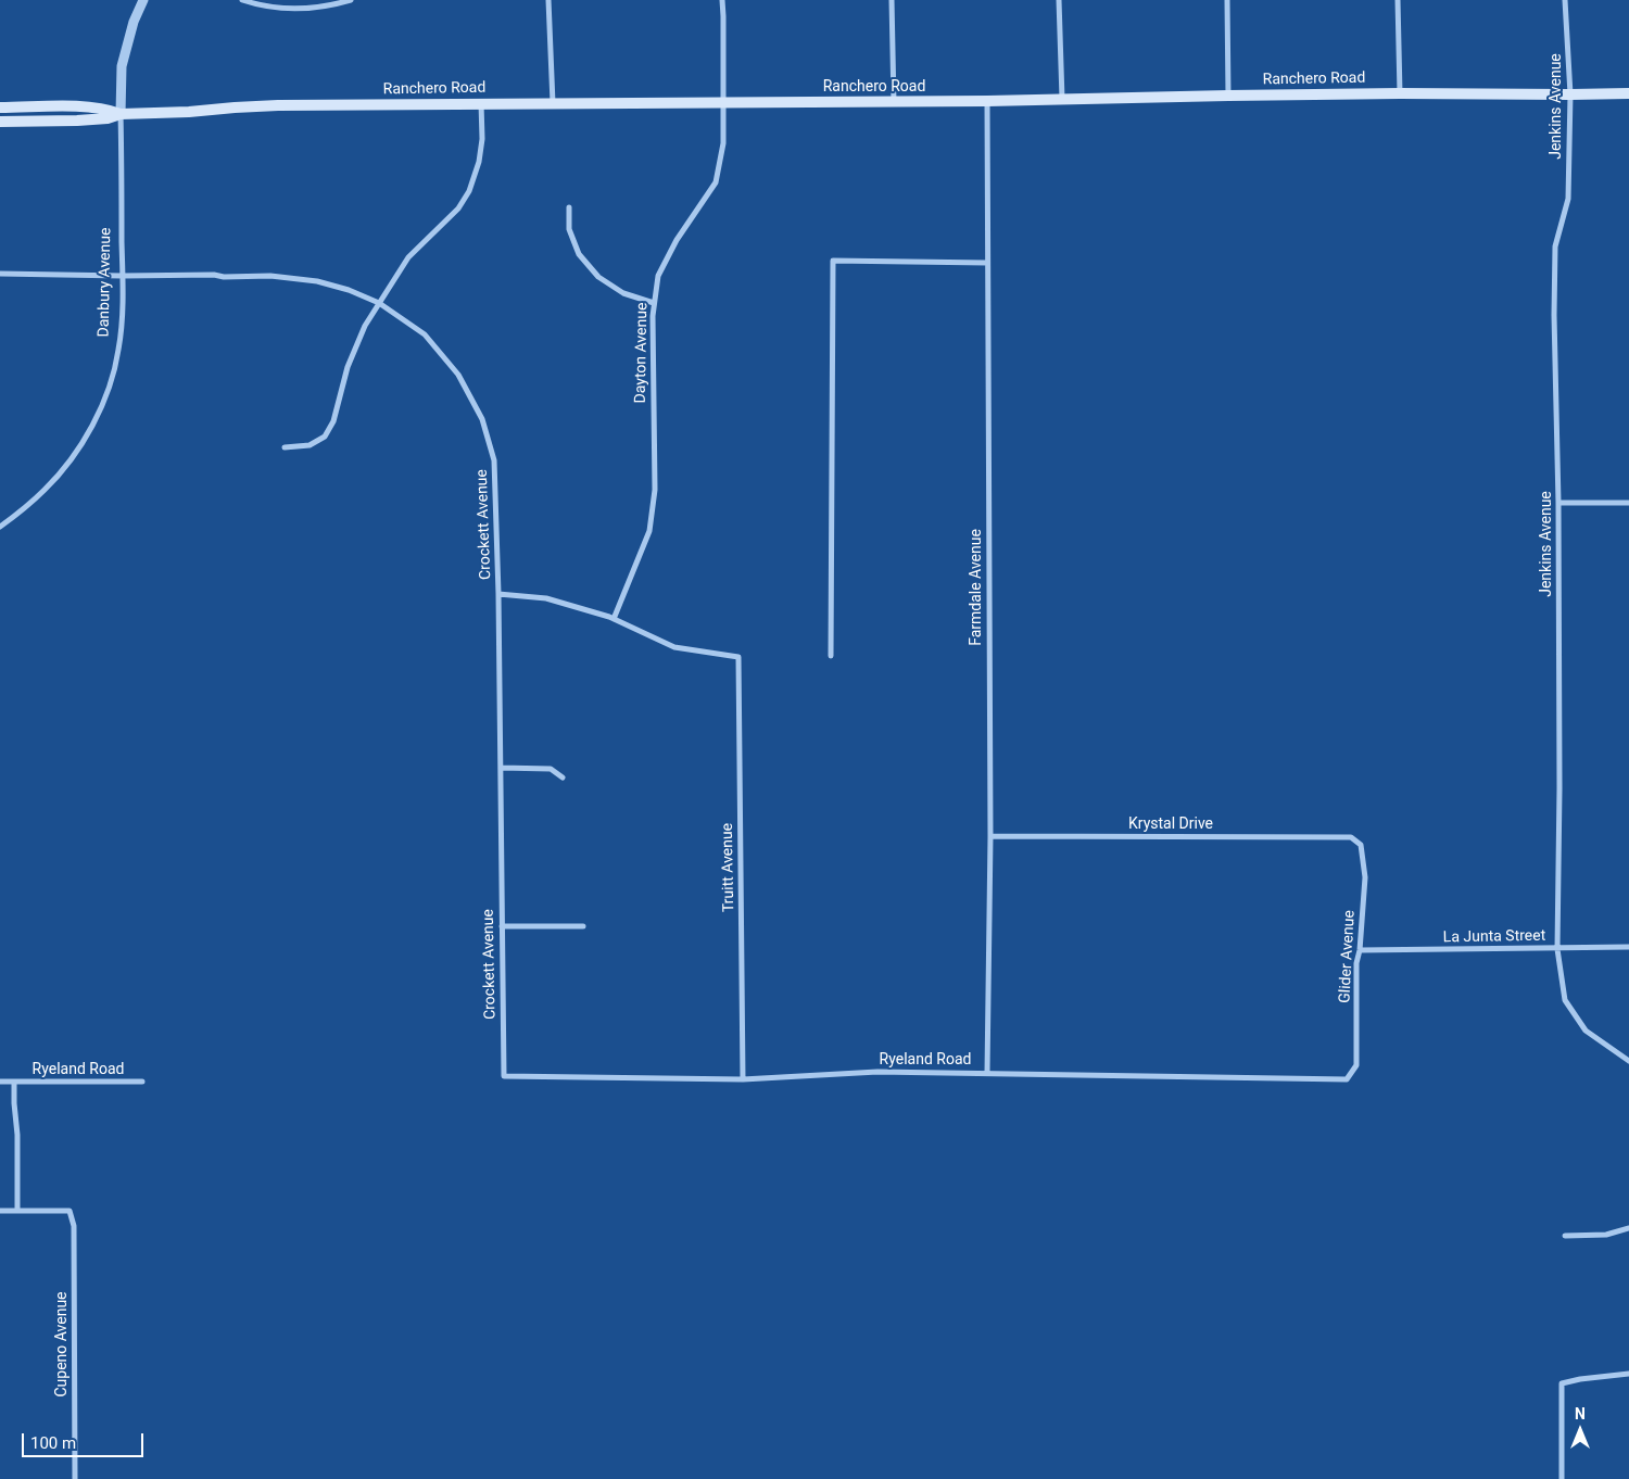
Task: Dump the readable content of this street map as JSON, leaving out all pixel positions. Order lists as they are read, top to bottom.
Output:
{
  "streets": {
    "main road": ["Ranchero Road"],
    "street": [
      "Jenkins Avenue",
      "Danbury Avenue",
      "Dayton Avenue",
      "Crockett Avenue",
      "Farmdale Avenue",
      "Krystal Drive",
      "Truitt Avenue",
      "La Junta Street",
      "Glider Avenue",
      "Ryeland Road",
      "Cupeno Avenue"
    ]
  },
  "crossings": [
    ["Ranchero Road", "Jenkins Avenue"],
    ["Ranchero Road", "Danbury Avenue"],
    ["Ranchero Road", "Dayton Avenue"],
    ["Ranchero Road", "Farmdale Avenue"],
    ["Jenkins Avenue", "La Junta Street"],
    ["Danbury Avenue", "Crockett Avenue"],
    ["Dayton Avenue", "Truitt Avenue"],
    ["Crockett Avenue", "Ryeland Road"],
    ["Farmdale Avenue", "Krystal Drive"],
    ["Farmdale Avenue", "Ryeland Road"],
    ["Krystal Drive", "Glider Avenue"],
    ["Truitt Avenue", "Ryeland Road"],
    ["La Junta Street", "Glider Avenue"],
    ["Glider Avenue", "Ryeland Road"]
  ],
  "scale_bar": "100 m",
  "north": "top"
}
